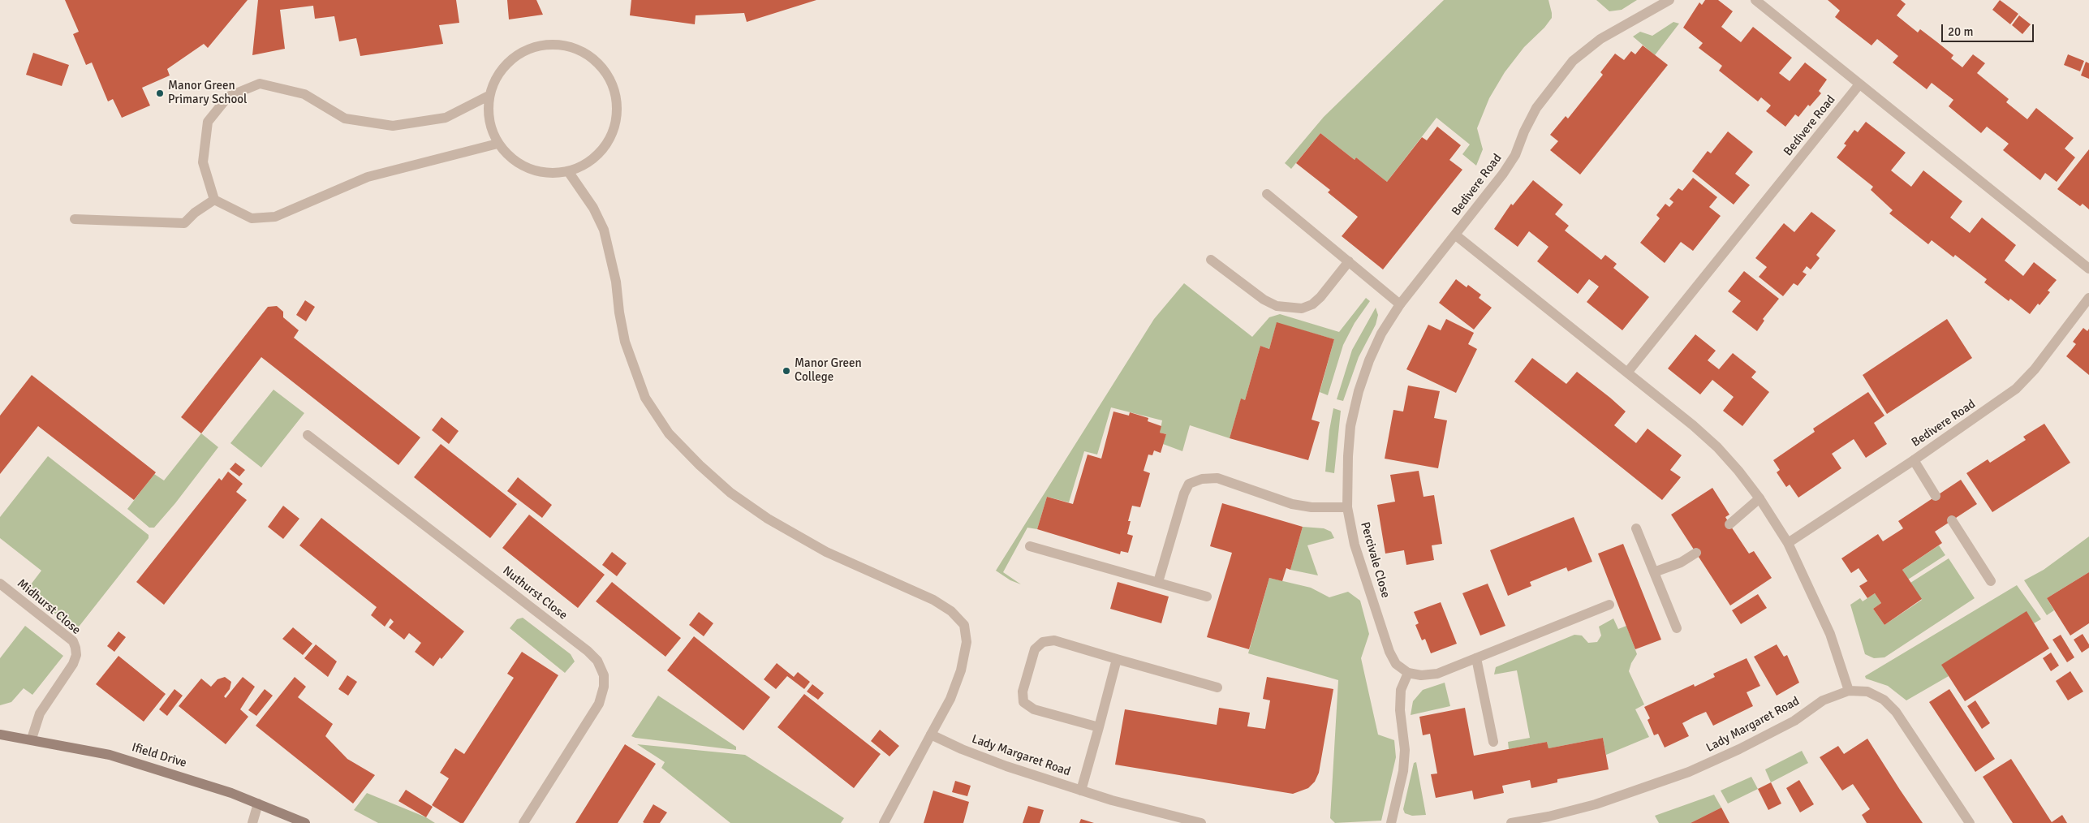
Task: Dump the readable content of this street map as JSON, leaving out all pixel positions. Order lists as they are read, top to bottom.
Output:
{
  "streets": {
    "street": [
      "Bedivere Road",
      "Percivale Close",
      "Nuthurst Close",
      "Midhurst Close",
      "Lady Margaret Road",
      "Ifield Drive"
    ]
  },
  "crossings": [
    ["Bedivere Road", "Percivale Close"],
    ["Bedivere Road", "Lady Margaret Road"],
    ["Midhurst Close", "Ifield Drive"]
  ],
  "places": ["Manor Green Primary School", "Manor Green College"],
  "scale_bar": "20 m"
}
